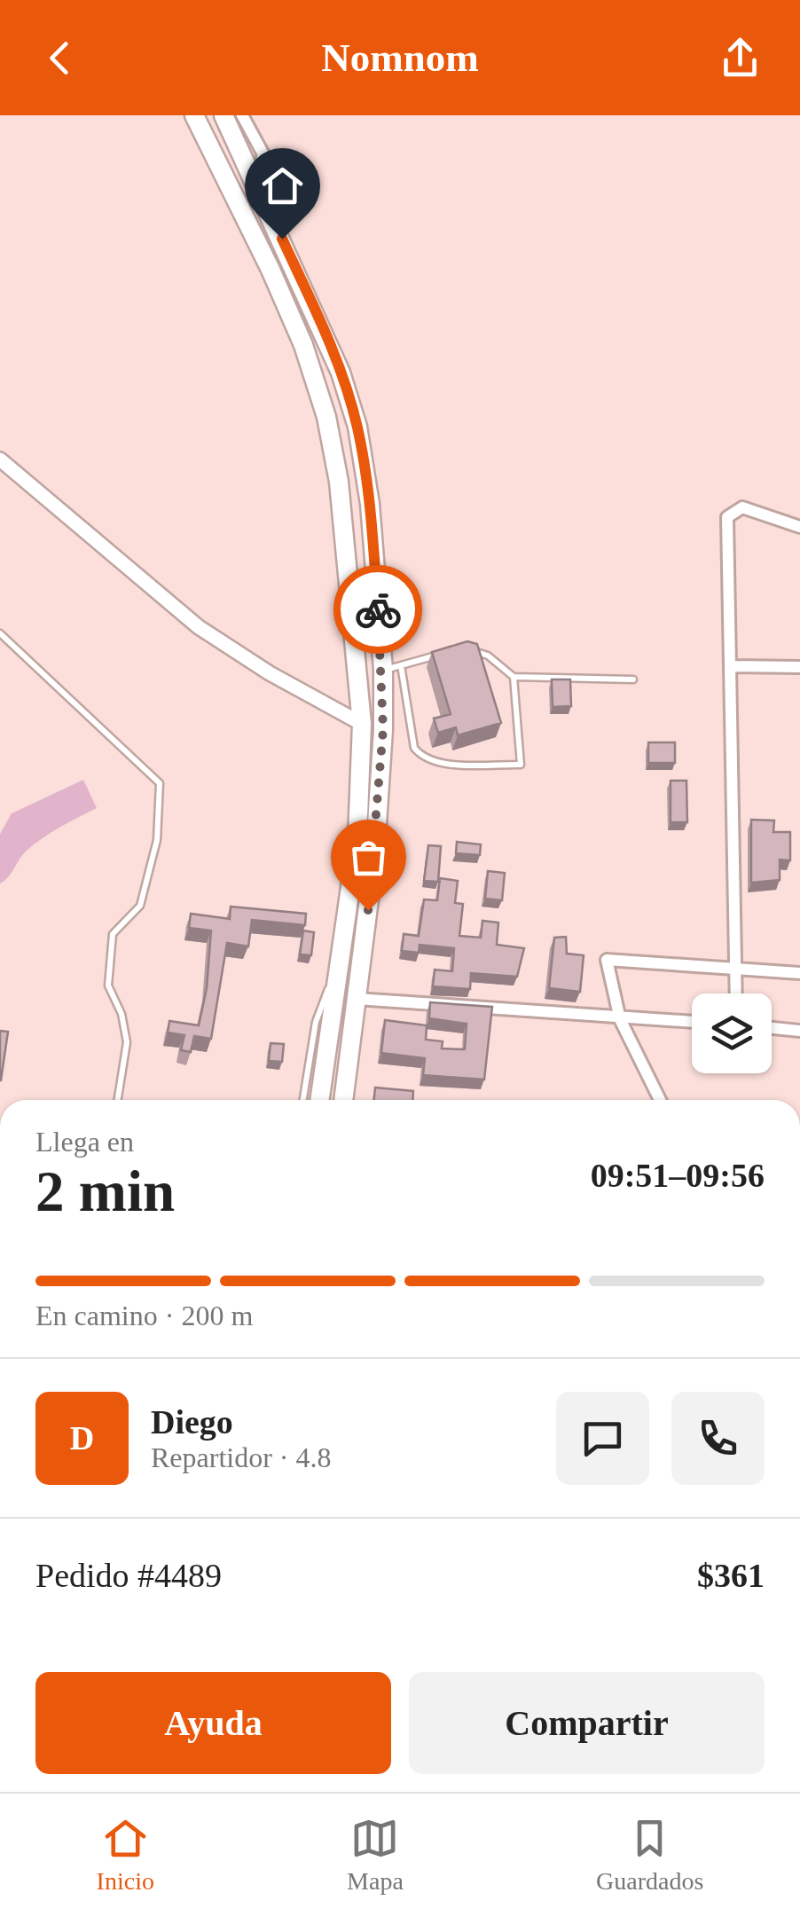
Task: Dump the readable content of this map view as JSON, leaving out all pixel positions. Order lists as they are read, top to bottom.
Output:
{
  "page": {
    "header": "Nomnom",
    "heading": ["2 min", "Llega en", "09:51–09:56"],
    "panel": [
      "Diego",
      "Repartidor · 4.8",
      "Pedido #4489",
      "$361"
    ],
    "bar": "En camino · 200 m",
    "round": "D",
    "buttons": ["Ayuda", "Compartir"],
    "tabs": ["Inicio", "Mapa", "Guardados"]
  }
}
